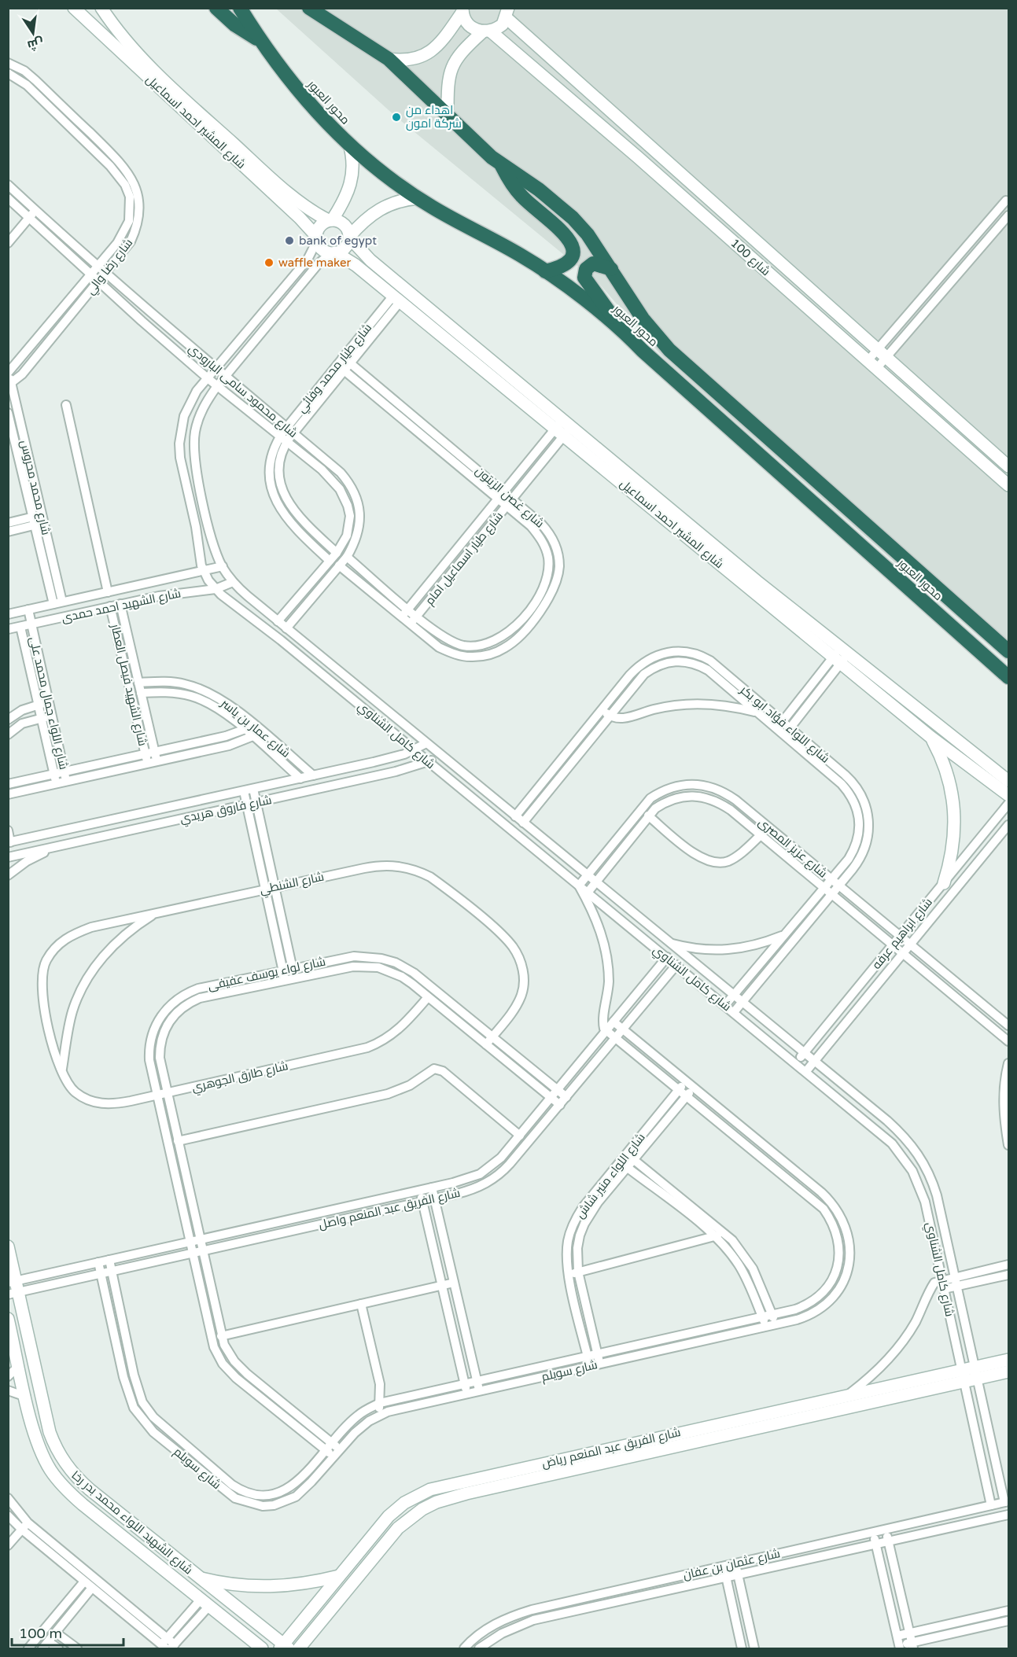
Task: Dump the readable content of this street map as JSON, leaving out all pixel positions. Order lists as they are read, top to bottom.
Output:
{
  "streets": {
    "highway": ["محور العبور"],
    "street": [
      "شارع المشير احمد اسماعيل",
      "شارع 100",
      "شارع رضا والي",
      "شارع طيار محمد وفائي",
      "شارع محمود سامى البارودي",
      "شارع محمد محروس",
      "شارع غصن الزيتون",
      "شارع طيار اسماعيل امام",
      "شارع الشهيد احمد حمدى",
      "شارع الشهيد فيصل العطار",
      "شارع اللواء جمال محمد على",
      "شارع اللواء فؤاد ابو بكر",
      "شارع عمار بن ياسر",
      "شارع كامل الشناوي",
      "شارع فاروق هريدي",
      "شارع عزيز المصرى",
      "شارع الشنطي",
      "شارع ابراهيم عرفه",
      "شارع لواء يوسف عفيفى",
      "شارع طارق الجوهري",
      "شارع اللواء منير شاش",
      "شارع الفريق عبد المنعم واصل",
      "شارع سويلم",
      "شارع الفريق عبد المنعم رياض",
      "شارع الشهيد اللواء محمد بدر رخا",
      "شارع عثمان بن عفان"
    ]
  },
  "crossings": [
    ["شارع المشير احمد اسماعيل", "شارع طيار محمد وفائي"],
    ["شارع المشير احمد اسماعيل", "شارع طيار اسماعيل امام"],
    ["شارع المشير احمد اسماعيل", "شارع كامل الشناوي"],
    ["شارع رضا والي", "شارع محمود سامى البارودي"],
    ["شارع رضا والي", "شارع محمد محروس"],
    ["شارع طيار محمد وفائي", "شارع محمود سامى البارودي"],
    ["شارع طيار محمد وفائي", "شارع غصن الزيتون"],
    ["شارع محمود سامى البارودي", "شارع غصن الزيتون"],
    ["شارع محمود سامى البارودي", "شارع كامل الشناوي"],
    ["شارع محمد محروس", "شارع الشهيد احمد حمدى"],
    ["شارع غصن الزيتون", "شارع طيار اسماعيل امام"],
    ["شارع الشهيد احمد حمدى", "شارع الشهيد فيصل العطار"],
    ["شارع الشهيد احمد حمدى", "شارع اللواء جمال محمد على"],
    ["شارع الشهيد احمد حمدى", "شارع كامل الشناوي"],
    ["شارع الشهيد فيصل العطار", "شارع عمار بن ياسر"],
    ["شارع اللواء فؤاد ابو بكر", "شارع كامل الشناوي"],
    ["شارع اللواء فؤاد ابو بكر", "شارع عزيز المصرى"],
    ["شارع عمار بن ياسر", "شارع فاروق هريدي"],
    ["شارع كامل الشناوي", "شارع فاروق هريدي"],
    ["شارع كامل الشناوي", "شارع عزيز المصرى"],
    ["شارع كامل الشناوي", "شارع ابراهيم عرفه"],
    ["شارع كامل الشناوي", "شارع الفريق عبد المنعم واصل"],
    ["شارع كامل الشناوي", "شارع الفريق عبد المنعم رياض"],
    ["شارع كامل الشناوي", "شارع عثمان بن عفان"],
    ["شارع عزيز المصرى", "شارع ابراهيم عرفه"],
    ["شارع الشنطي", "شارع لواء يوسف عفيفى"],
    ["شارع الشنطي", "شارع طارق الجوهري"],
    ["شارع لواء يوسف عفيفى", "شارع طارق الجوهري"],
    ["شارع لواء يوسف عفيفى", "شارع الفريق عبد المنعم واصل"],
    ["شارع لواء يوسف عفيفى", "شارع سويلم"],
    ["شارع اللواء منير شاش", "شارع سويلم"],
    ["شارع الفريق عبد المنعم واصل", "شارع سويلم"],
    ["شارع الفريق عبد المنعم واصل", "شارع الشهيد اللواء محمد بدر رخا"],
    ["شارع الفريق عبد المنعم رياض", "شارع الشهيد اللواء محمد بدر رخا"]
  ],
  "places": ["اهداء من شركة امون", "bank of egypt", "waffle maker"],
  "scale_bar": "100 m",
  "north": "bottom"
}
